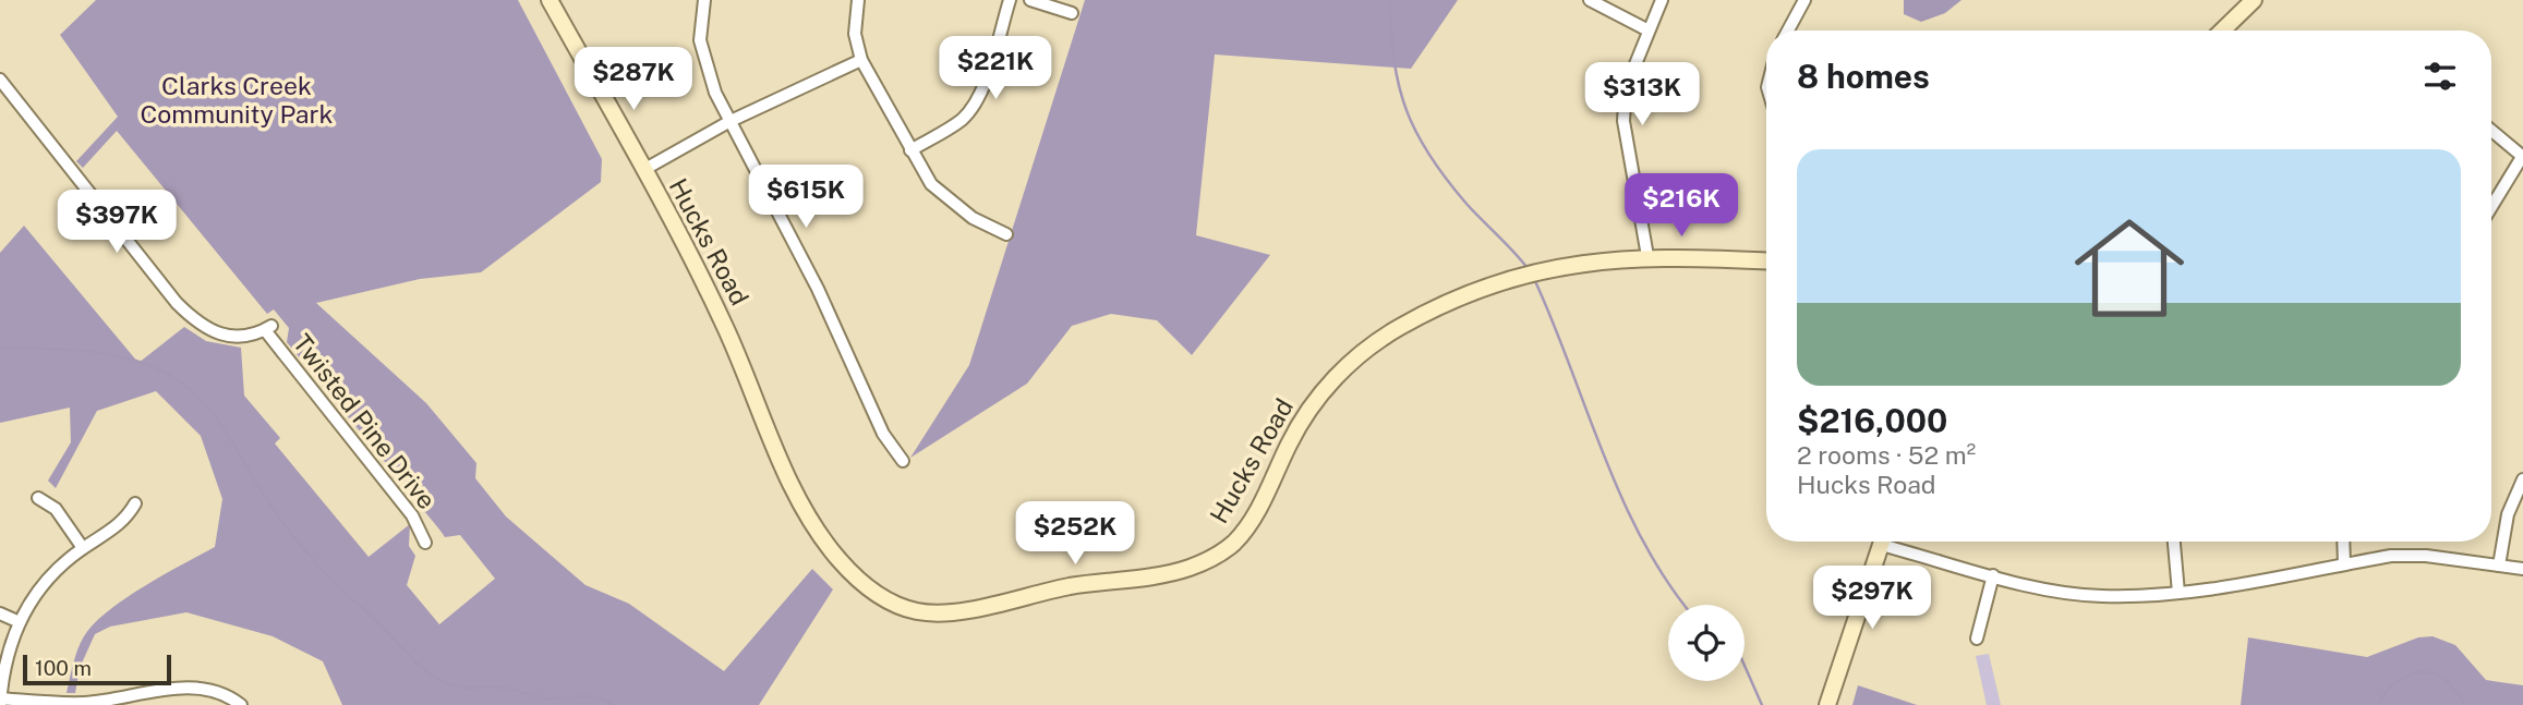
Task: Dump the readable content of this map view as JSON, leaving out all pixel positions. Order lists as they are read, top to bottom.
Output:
{
  "streets": {
    "main road": ["Hucks Road"],
    "street": ["Twisted Pine Drive"]
  },
  "parks": ["Clarks Creek Community Park"],
  "scale_bar": "100 m",
  "page": {
    "heading": "8 homes",
    "price": [
      "$221K",
      "$287K",
      "$313K",
      "$615K",
      "$216K",
      "$397K",
      "$252K",
      "$297K"
    ],
    "list": [
      {
        "name": "$216,000",
        "note": "2 rooms · 52 m² · Hucks Road"
      }
    ],
    "scale": "100 m"
  }
}
